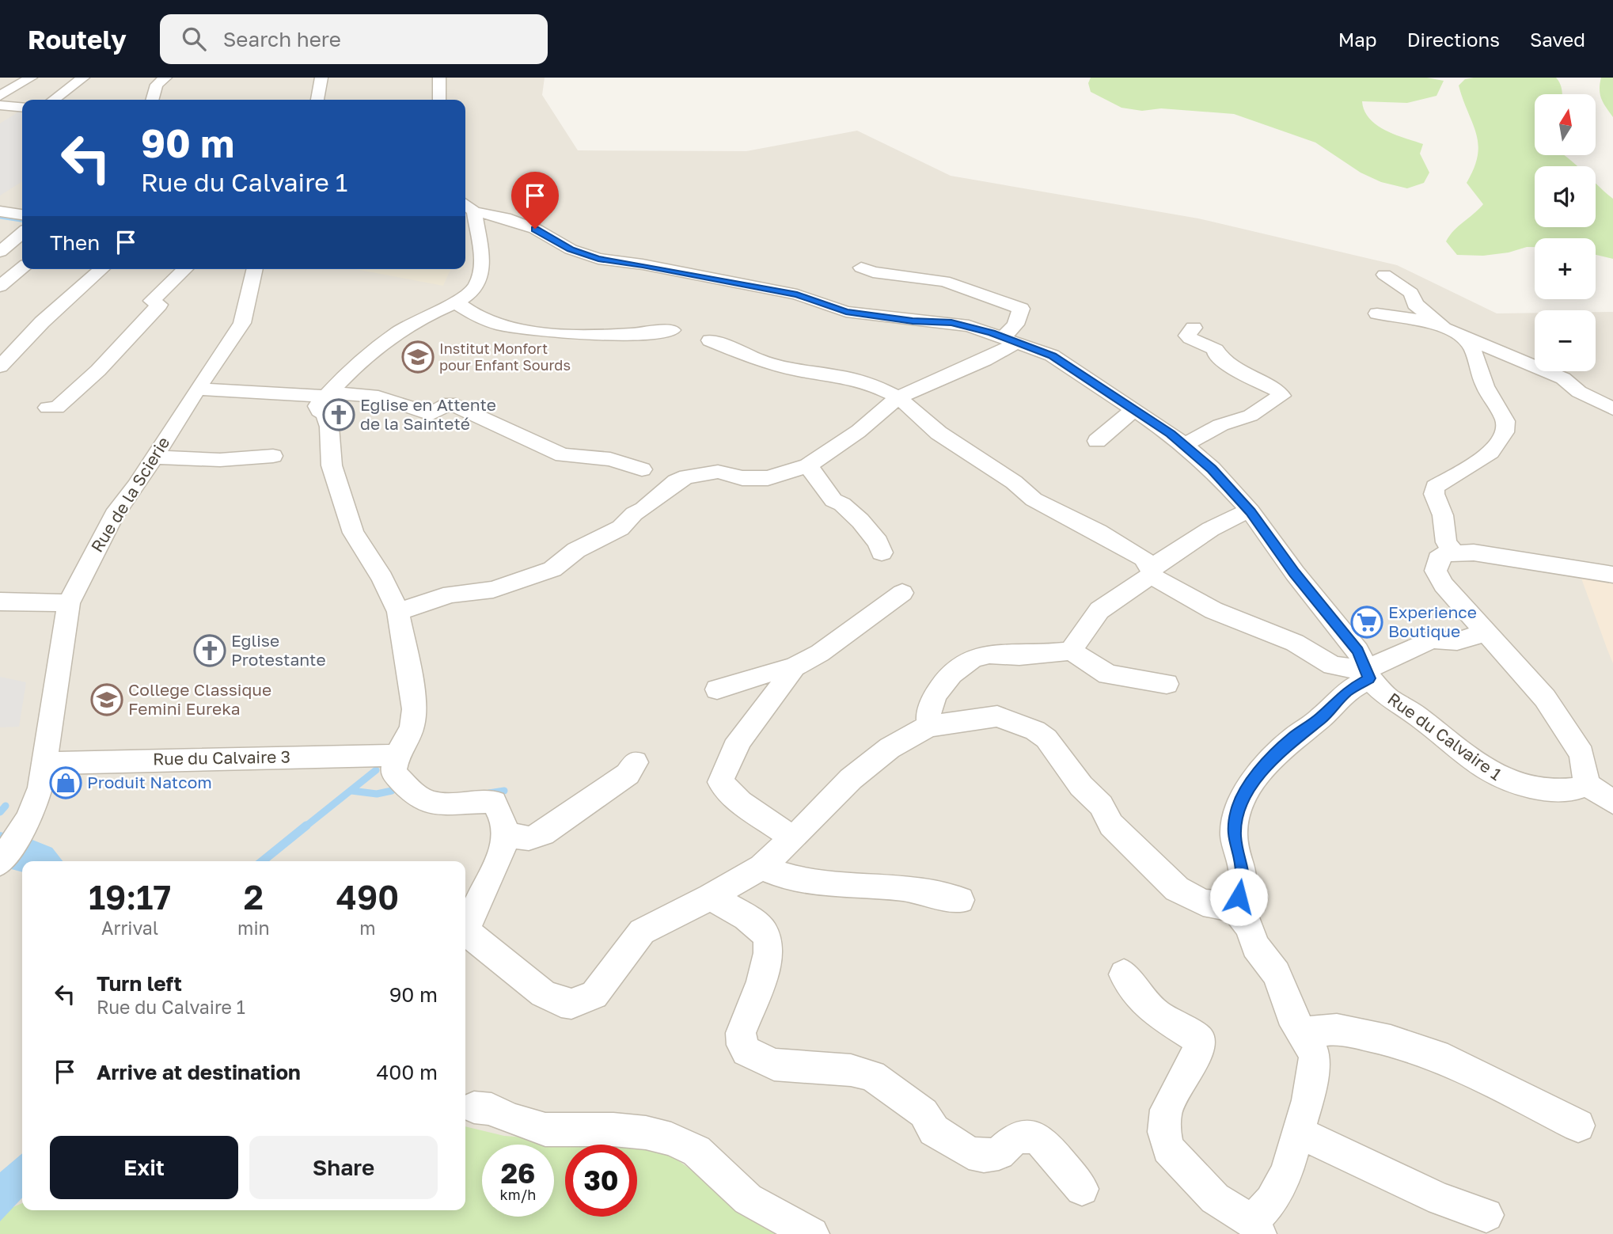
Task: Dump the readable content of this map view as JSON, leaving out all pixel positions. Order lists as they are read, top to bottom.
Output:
{
  "streets": {
    "street": ["Rue de la Scierie", "Rue du Calvaire 1", "Rue du Calvaire 3"]
  },
  "crossings": [
    ["Rue de la Scierie", "Rue du Calvaire 3"]
  ],
  "places": {
    "school or university": ["Institut Monfort pour Enfant Sourds", "College Classique Femini Eureka"],
    "church": ["Eglise en Attente de la Sainteté", "Eglise Protestante"],
    "supermarket": ["Experience Boutique"],
    "shop": ["Produit Natcom"]
  },
  "north": "top",
  "page": {
    "header": "Routely",
    "search": "Search here",
    "nav": ["Map", "Directions", "Saved"],
    "map_buttons": ["+", "−"],
    "turn": ["90 m", "Rue du Calvaire 1"],
    "then": "Then",
    "eta": [
      "19:17",
      "Arrival",
      "2",
      "min",
      "490",
      "m"
    ],
    "list": [
      {
        "name": "Turn left",
        "note": "Rue du Calvaire 1",
        "value": "90 m"
      },
      {
        "name": "Arrive at destination",
        "value": "400 m"
      }
    ],
    "buttons": ["Exit", "Share"],
    "speed": "26 km/h",
    "limit": "30"
  }
}
